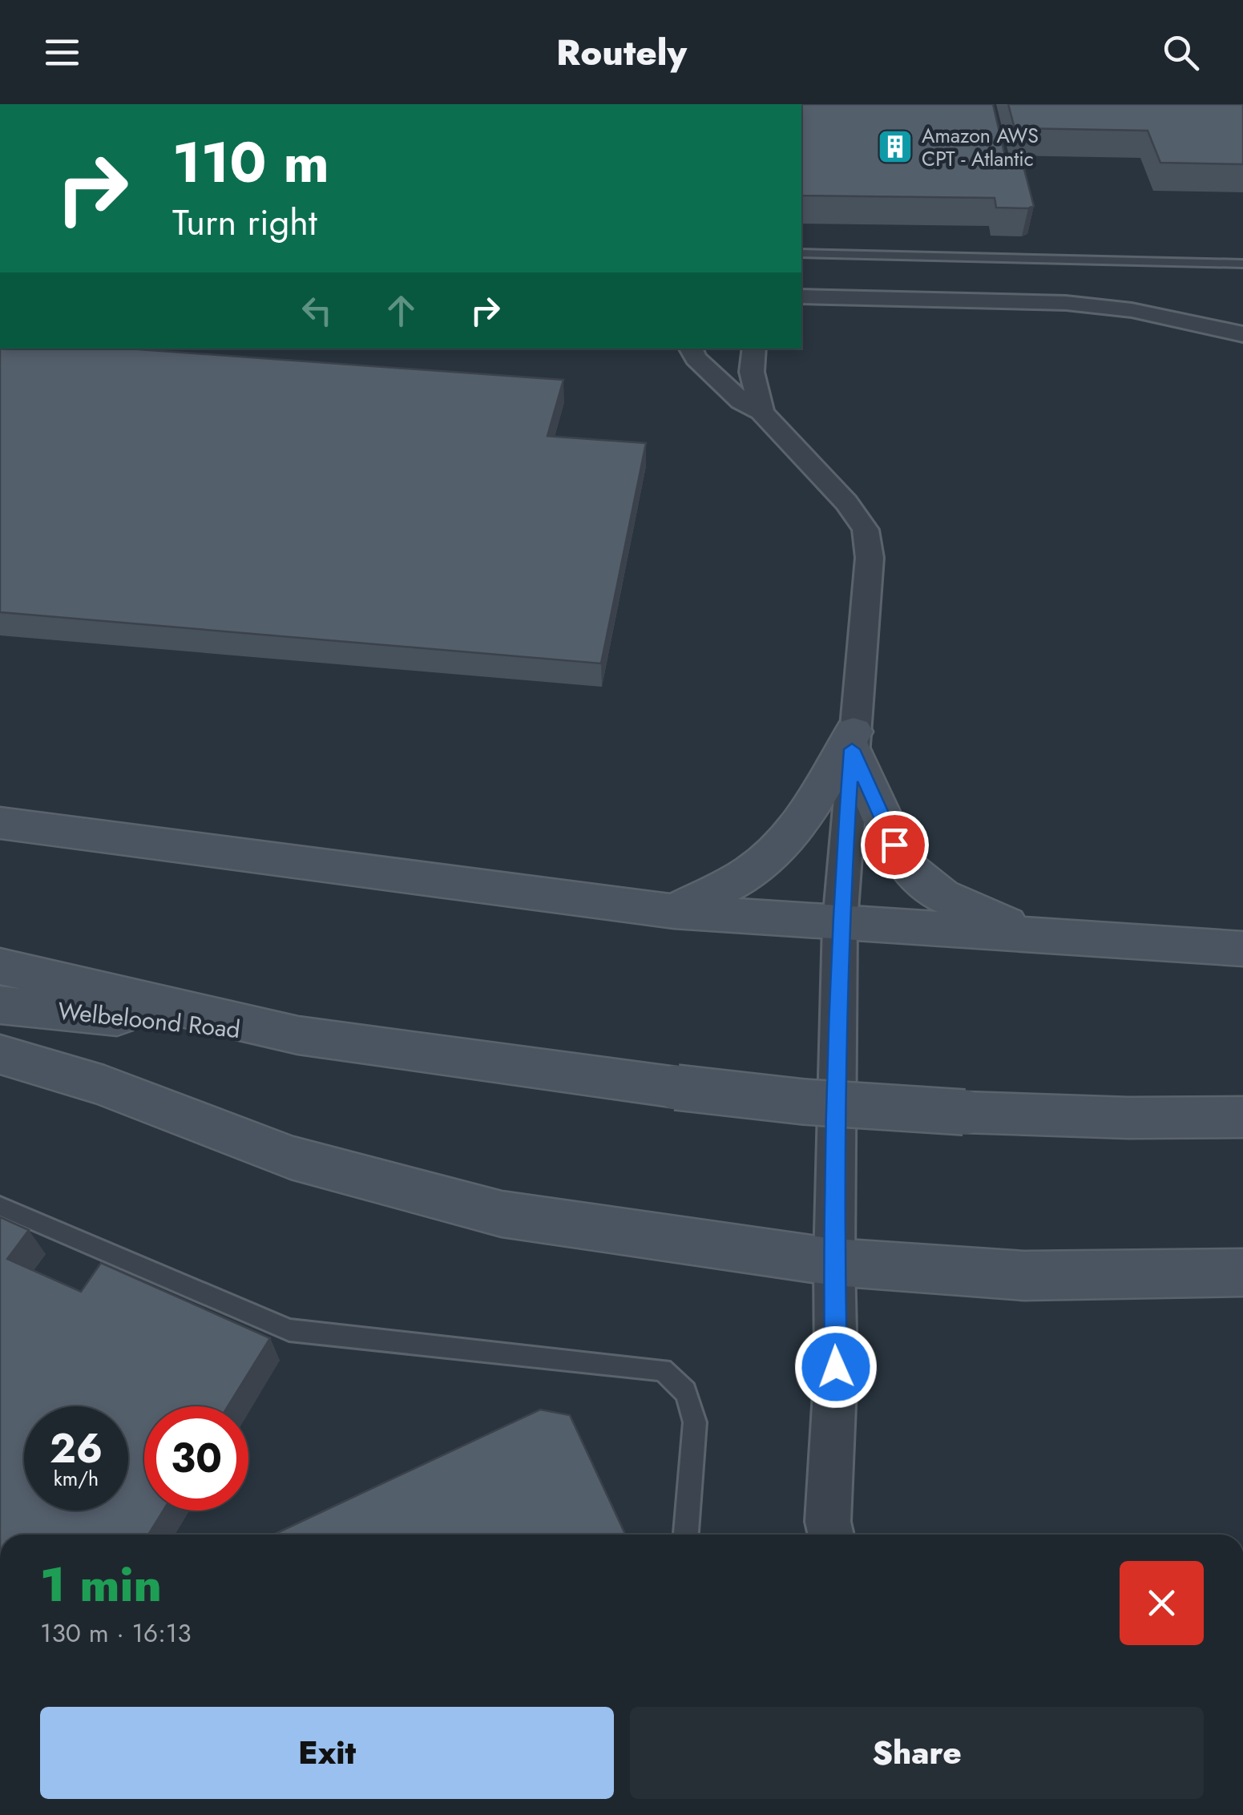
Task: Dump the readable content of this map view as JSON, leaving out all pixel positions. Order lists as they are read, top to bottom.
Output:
{
  "streets": {
    "main road": ["Welbeloond Road"]
  },
  "places": {
    "building": ["Amazon AWS CPT - Atlantic"]
  },
  "page": {
    "header": "Routely",
    "turn": ["110 m", "Turn right"],
    "speed": "26 km/h",
    "limit": "30",
    "heading": ["1 min", "130 m · 16:13"],
    "buttons": ["Exit", "Share"]
  }
}
